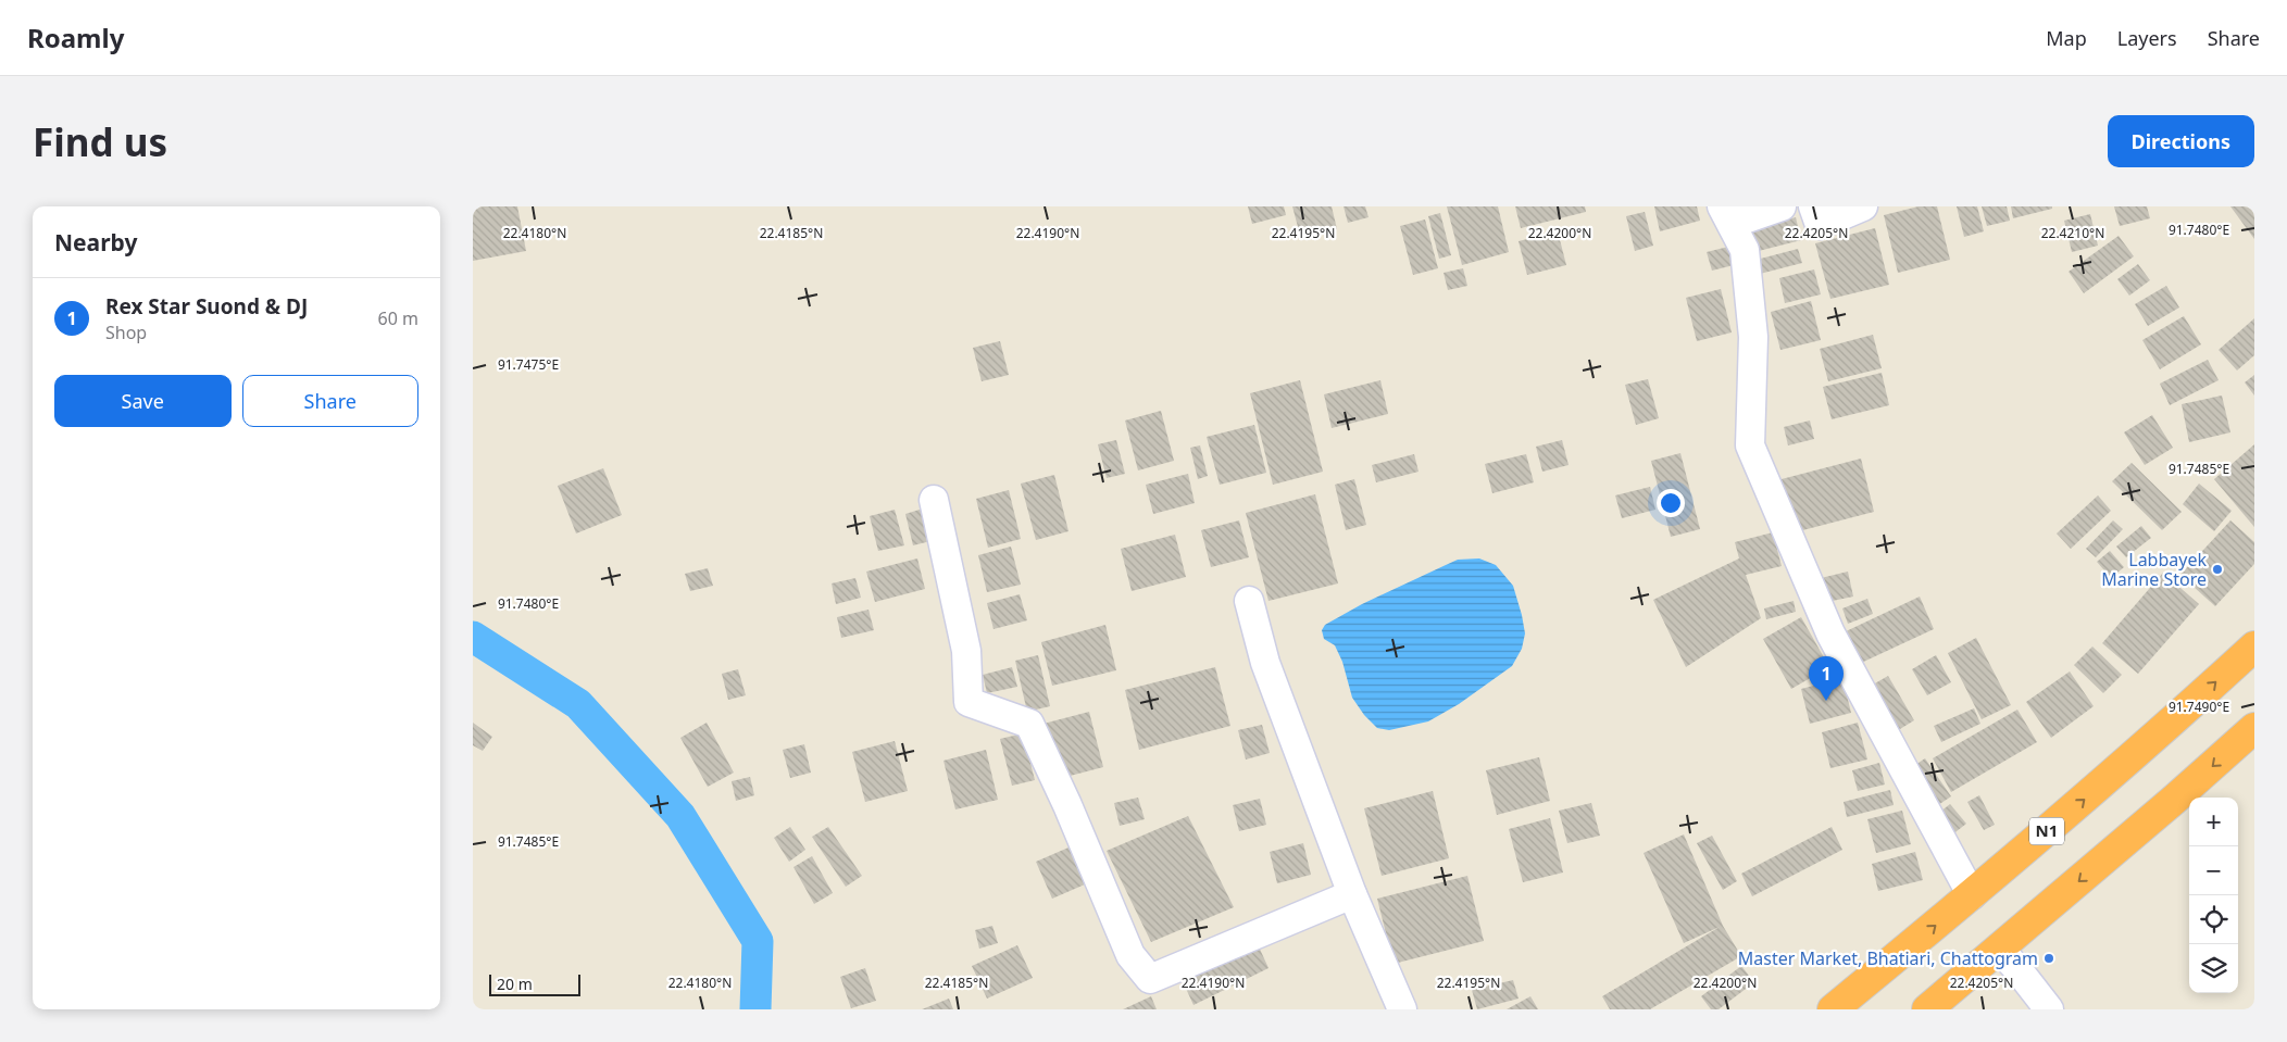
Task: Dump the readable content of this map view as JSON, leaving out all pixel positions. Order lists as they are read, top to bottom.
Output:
{
  "streets": {
    "highway": ["N1"]
  },
  "places": ["Labbayek Marine Store", "Master Market, Bhatiari, Chattogram"],
  "scale_bar": "20 m",
  "page": {
    "header": "Roamly",
    "nav": ["Map", "Layers", "Share"],
    "buttons": [
      "Directions",
      ["Save", "Share"]
    ],
    "title": "Find us",
    "heading": "Nearby",
    "list": [
      {
        "mark": "1",
        "name": "Rex Star Suond & DJ",
        "note": "Shop",
        "value": "60 m"
      }
    ],
    "pins": "1",
    "map_buttons": ["+", "−"],
    "scale": "20 m"
  },
  "coordinates": [
    "91.7480°E",
    "22.4180°N",
    "22.4185°N",
    "22.4190°N",
    "22.4195°N",
    "22.4200°N",
    "22.4205°N",
    "22.4210°N",
    "91.7475°E",
    "91.7485°E",
    "91.7490°E"
  ]
}
